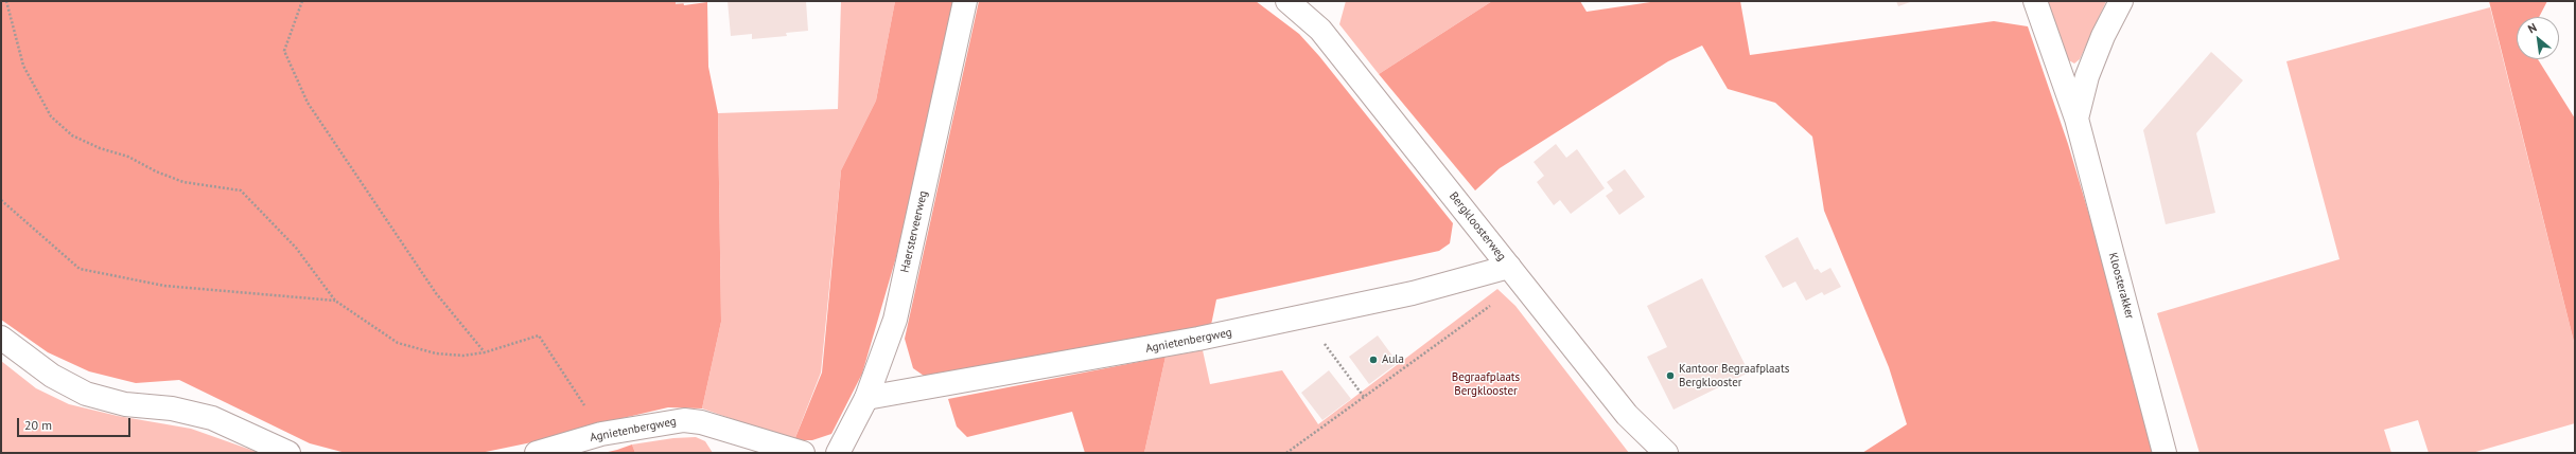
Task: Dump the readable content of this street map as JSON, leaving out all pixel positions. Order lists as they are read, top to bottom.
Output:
{
  "streets": {
    "street": [
      "Bergkloosterweg",
      "Haersterveerweg",
      "Kloosterakker",
      "Agnietenbergweg"
    ]
  },
  "crossings": [
    ["Bergkloosterweg", "Agnietenbergweg"],
    ["Haersterveerweg", "Agnietenbergweg"]
  ],
  "parks": ["Begraafplaats Bergklooster"],
  "places": ["Aula", "Kantoor Begraafplaats Bergklooster"],
  "scale_bar": "20 m",
  "north": "top left"
}
